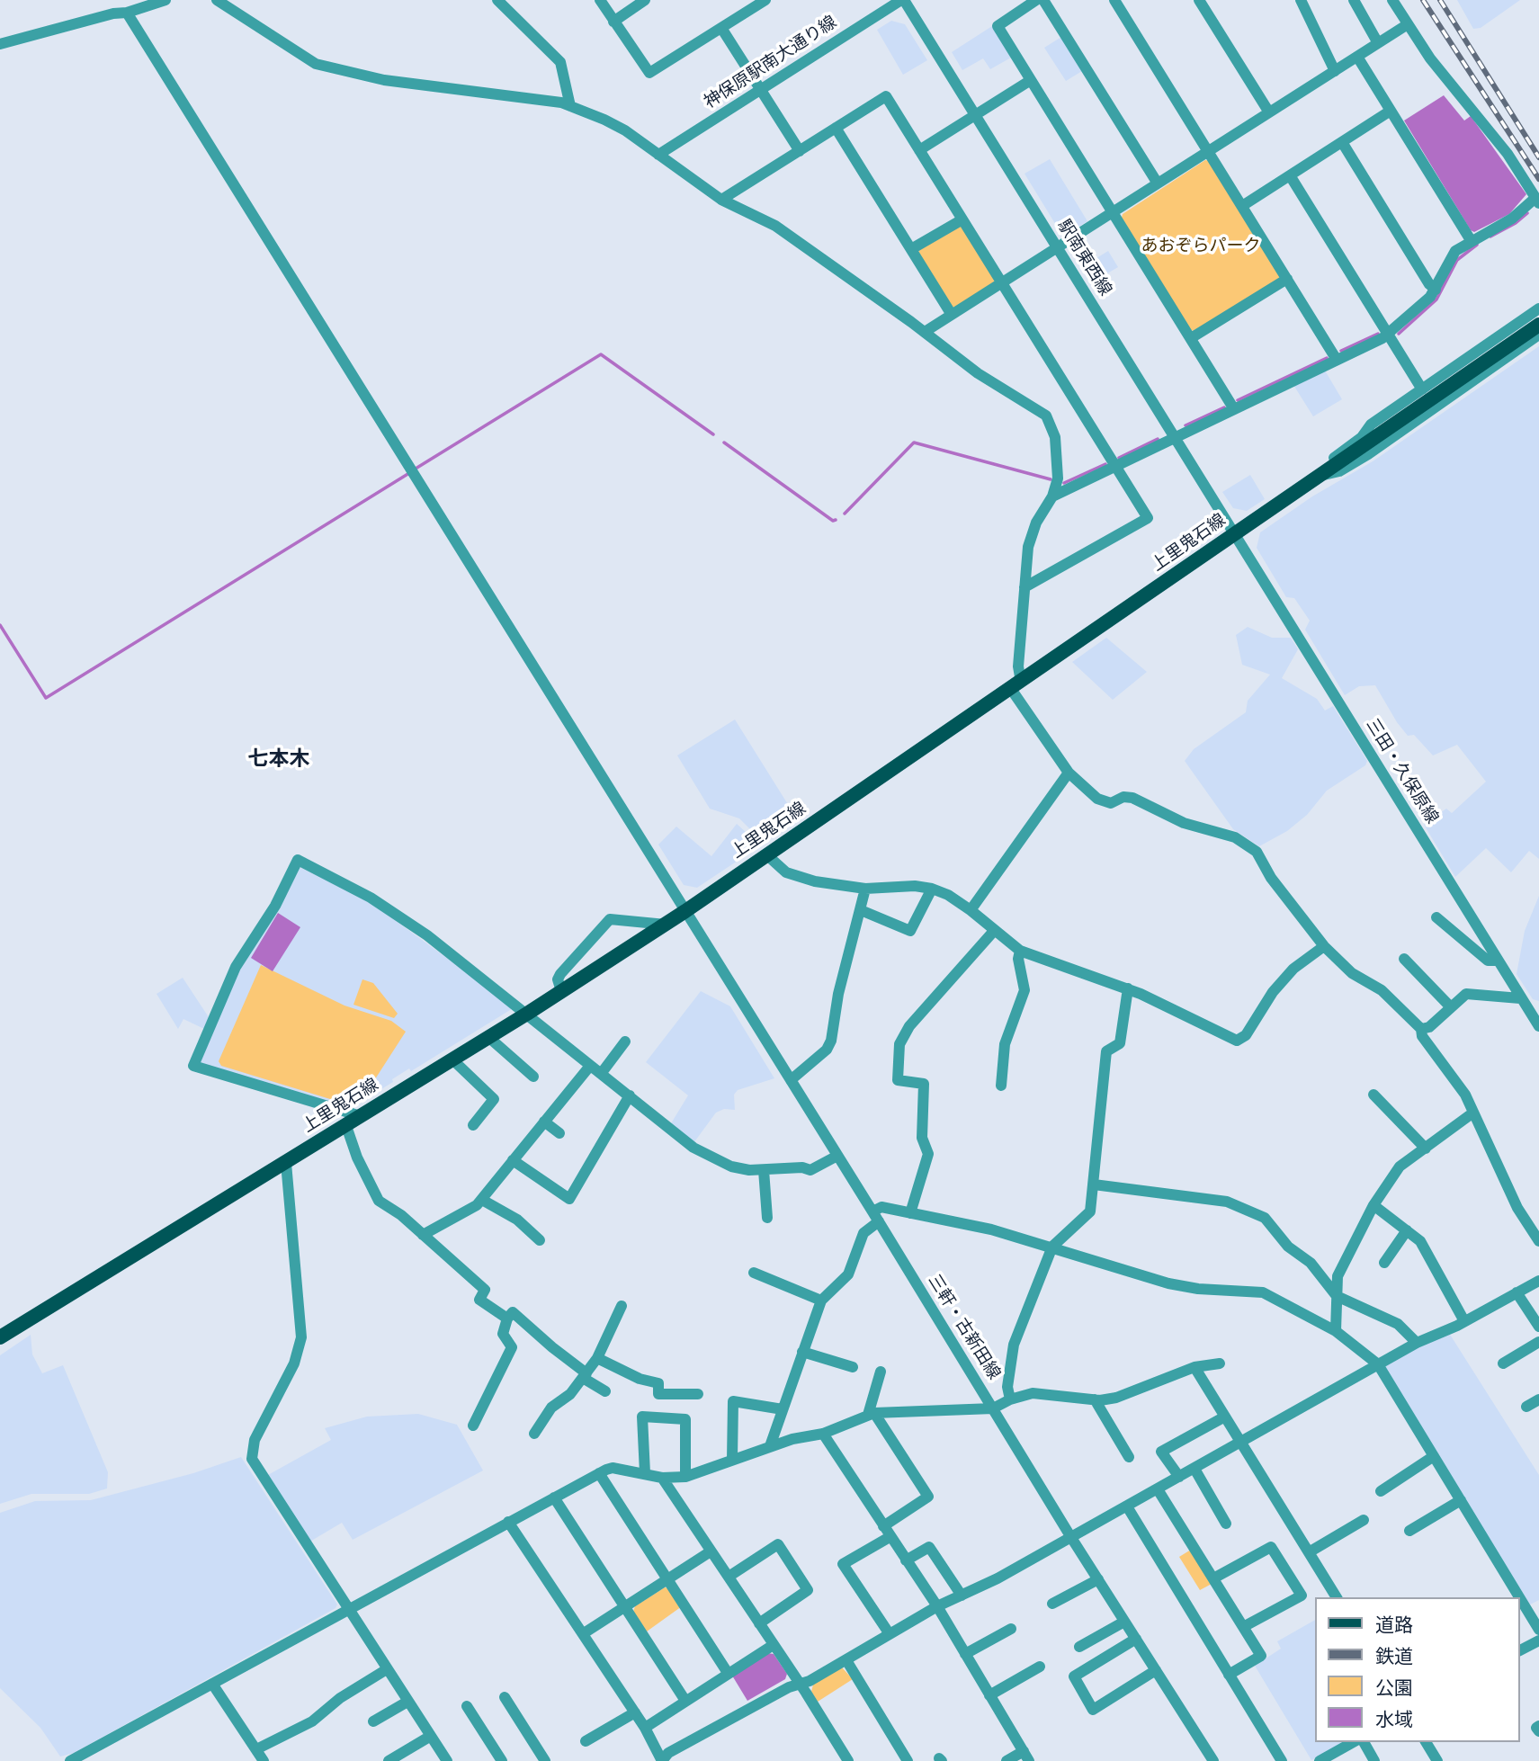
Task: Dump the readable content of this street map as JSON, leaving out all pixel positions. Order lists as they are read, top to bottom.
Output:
{
  "streets": {
    "main road": ["上里鬼石線"],
    "street": [
      "神保原駅南大通り線",
      "駅南東西線",
      "三田・久保原線",
      "三軒・古新田線"
    ]
  },
  "crossings": [
    ["神保原駅南大通り線", "駅南東西線"],
    ["駅南東西線", "上里鬼石線"],
    ["駅南東西線", "三田・久保原線"],
    ["上里鬼石線", "三田・久保原線"],
    ["上里鬼石線", "三軒・古新田線"]
  ],
  "districts": ["七本木"],
  "parks": ["あおぞらパーク"],
  "legend": [
    "道路",
    "鉄道",
    "公園",
    "水域"
  ]
}
